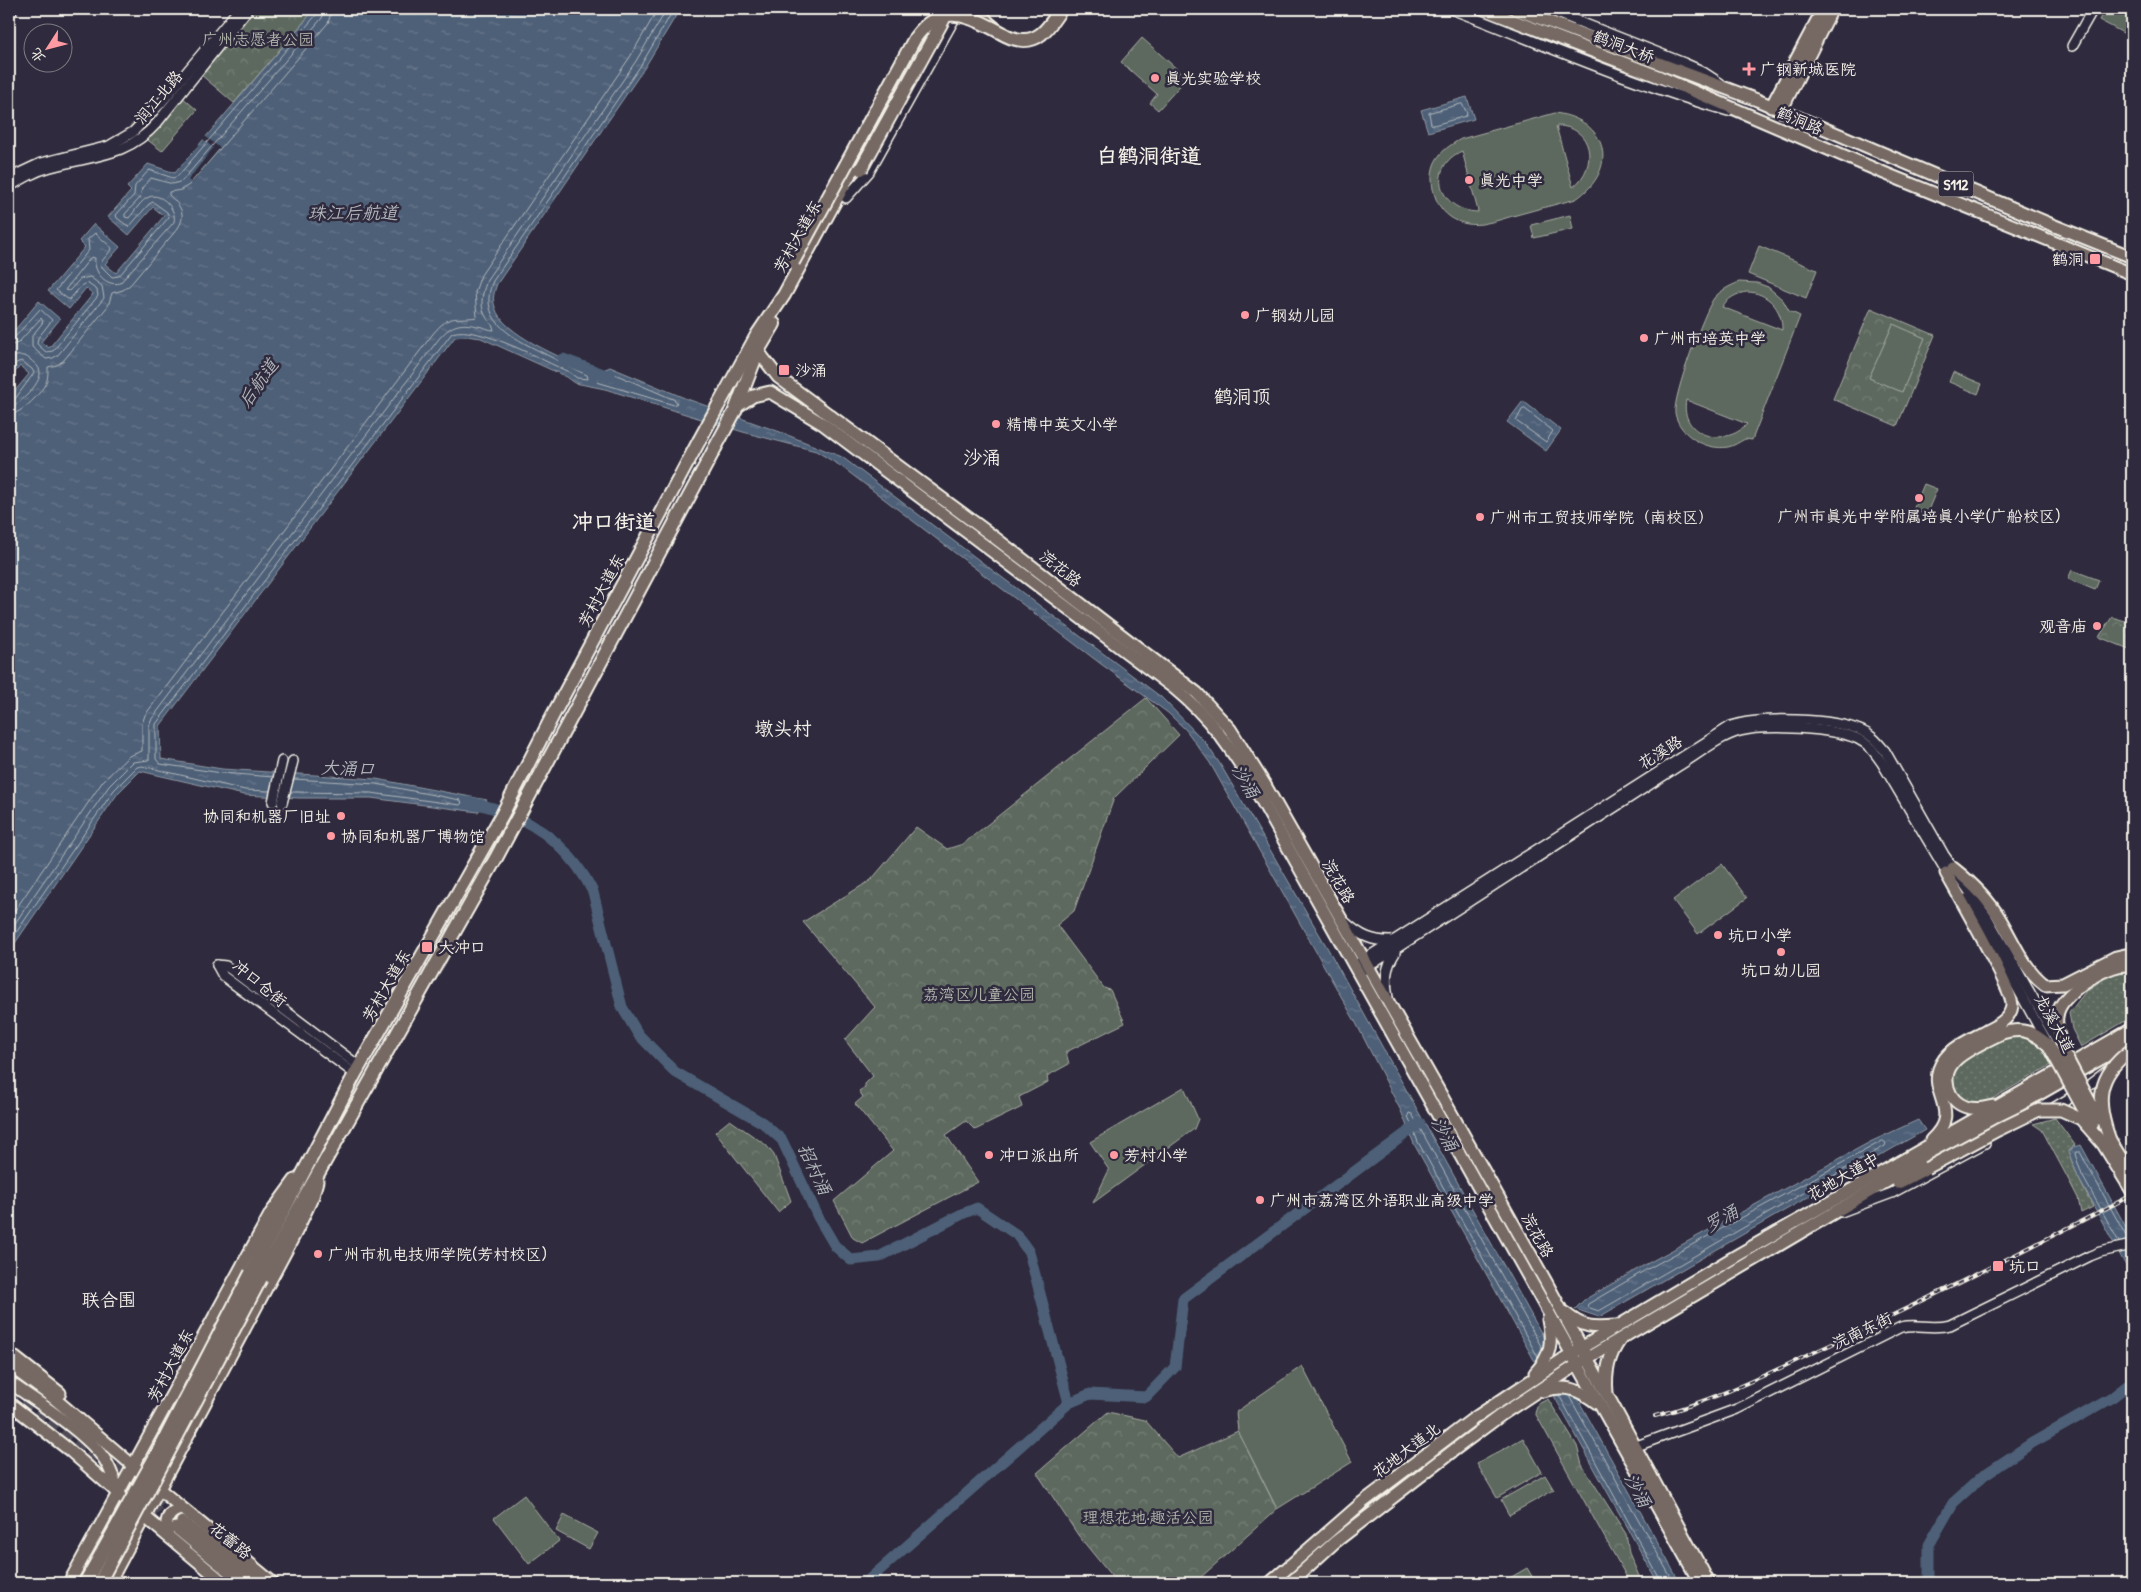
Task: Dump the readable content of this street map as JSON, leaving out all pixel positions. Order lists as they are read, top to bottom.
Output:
{
  "streets": {
    "highway": ["芳村大道东"],
    "main road": [
      "鹤洞大桥",
      "鹤洞路",
      "S112",
      "浣花路",
      "龙溪大道",
      "花地大道中",
      "花地大道北",
      "花蕾路"
    ],
    "street": [
      "润江北路",
      "花溪路",
      "冲口仓街",
      "浣南东街"
    ]
  },
  "crossings": [
    ["鹤洞大桥", "鹤洞路"],
    ["芳村大道东", "浣花路"],
    ["芳村大道东", "冲口仓街"],
    ["浣花路", "花溪路"],
    ["花溪路", "龙溪大道"],
    ["花地大道中", "花地大道北"]
  ],
  "districts": [
    "白鹤洞街道",
    "鹤洞顶",
    "沙涌",
    "冲口街道",
    "墩头村",
    "联合围"
  ],
  "water": [
    "珠江后航道",
    "后航道",
    "大涌口",
    "沙涌",
    "招村涌",
    "罗涌"
  ],
  "parks": ["广州志愿者公园", "荔湾区儿童公园", "理想花地·趣活公园"],
  "places": {
    "health": ["广钢新城医院"],
    "other": [
      "真光实验学校",
      "真光中学",
      "广钢幼儿园",
      "广州市培英中学",
      "精博中英文小学",
      "广州市真光中学附属培真小学(广船校区)",
      "广州市工贸技师学院（南校区）",
      "观音庙",
      "协同和机器厂旧址",
      "协同和机器厂博物馆",
      "坑口小学",
      "坑口幼儿园",
      "冲口派出所",
      "芳村小学",
      "广州市荔湾区外语职业高级中学",
      "广州市机电技师学院(芳村校区)"
    ],
    "transit": [
      "鹤洞",
      "沙涌",
      "大冲口",
      "坑口"
    ]
  },
  "north": "bottom left"
}
